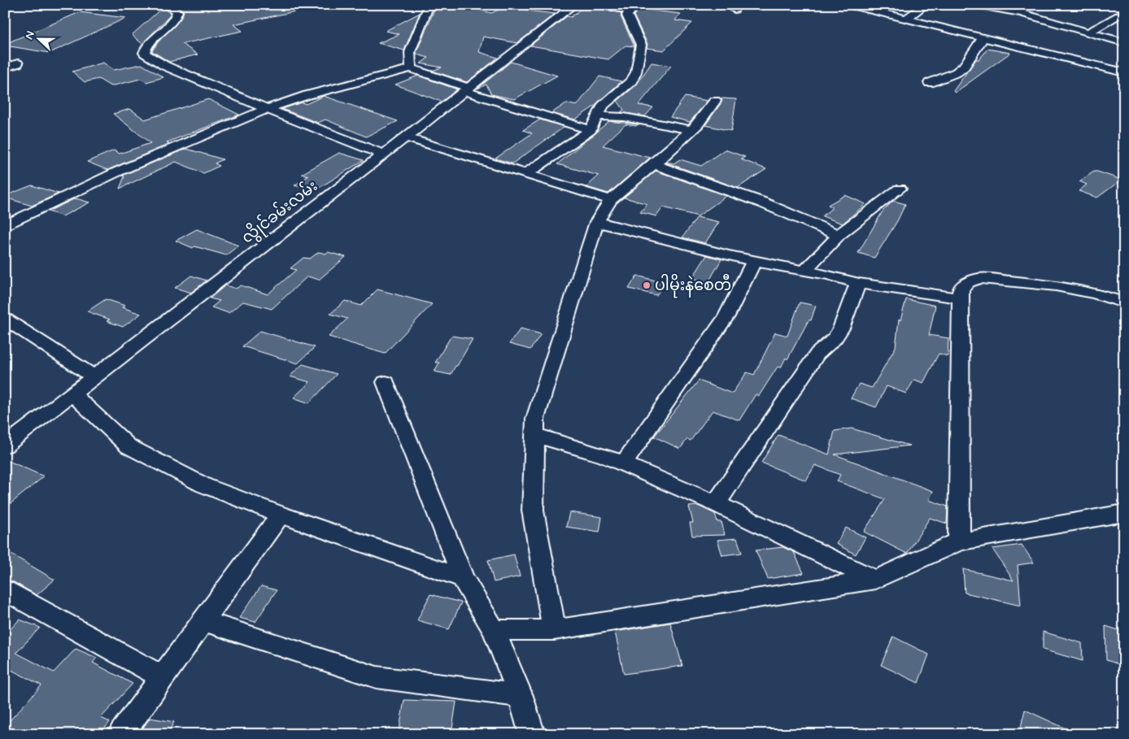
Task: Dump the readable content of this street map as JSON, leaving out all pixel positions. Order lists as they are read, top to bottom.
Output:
{
  "streets": {
    "street": ["လွိုင်ခမ်းလမ်း"]
  },
  "places": ["ပါမိုးနဲစေတီ"],
  "north": "left"
}
